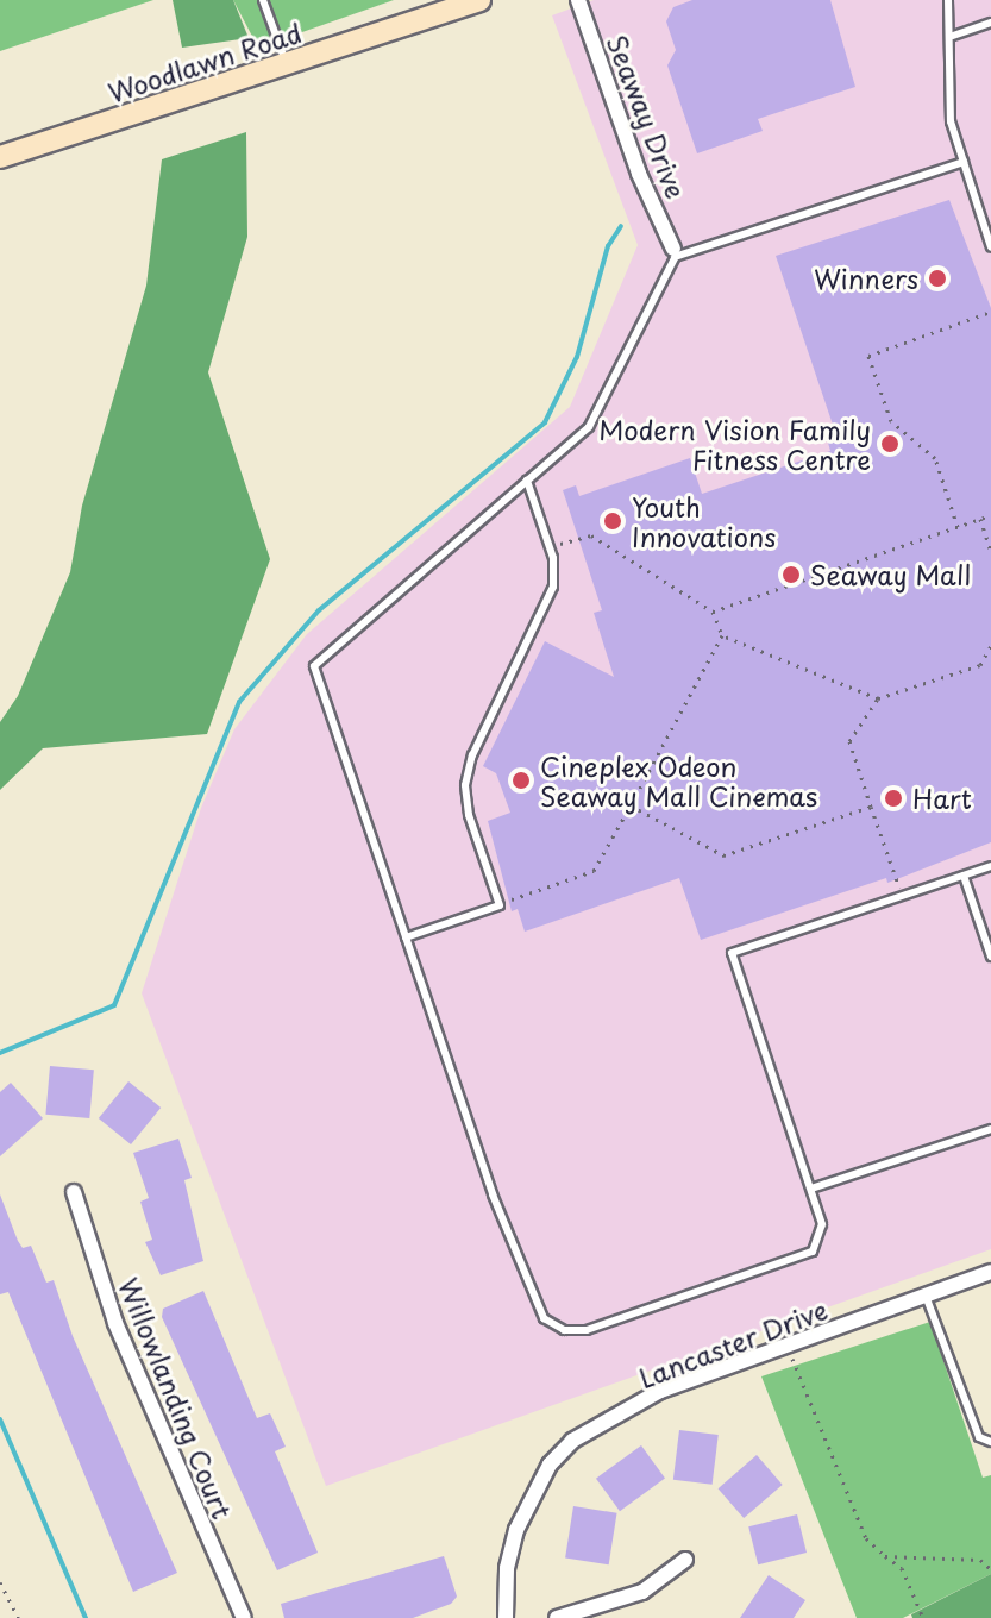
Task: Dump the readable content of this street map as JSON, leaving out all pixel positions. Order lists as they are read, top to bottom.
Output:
{
  "streets": {
    "main road": ["Woodlawn Road"],
    "street": ["Seaway Drive", "Lancaster Drive", "Willowlanding Court"]
  },
  "places": [
    "Winners",
    "Modern Vision Family Fitness Centre",
    "Youth Innovations",
    "Seaway Mall",
    "Cineplex Odeon Seaway Mall Cinemas",
    "Hart"
  ]
}
